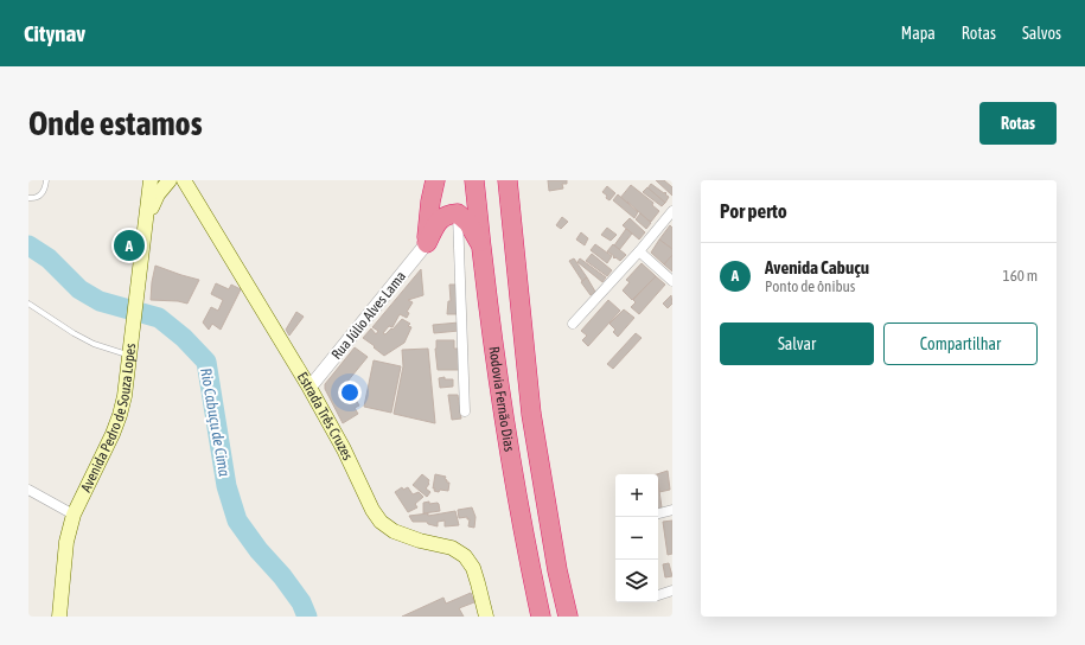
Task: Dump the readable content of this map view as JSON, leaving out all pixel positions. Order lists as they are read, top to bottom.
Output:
{
  "streets": {
    "highway": ["Rodovia Fernão Dias"],
    "main road": ["Avenida Pedro de Souza Lopes", "Estrada Três Cruzes"],
    "street": ["Rua Júlio Alves Lama"]
  },
  "crossings": [
    ["Rua Júlio Alves Lama", "Estrada Três Cruzes"]
  ],
  "water": ["Rio Cabuçu de Cima"],
  "page": {
    "header": "Citynav",
    "nav": ["Mapa", "Rotas", "Salvos"],
    "buttons": [
      "Rotas",
      ["Salvar", "Compartilhar"]
    ],
    "title": "Onde estamos",
    "heading": "Por perto",
    "pins": "A",
    "list": [
      {
        "mark": "A",
        "name": "Avenida Cabuçu",
        "note": "Ponto de ônibus",
        "value": "160 m"
      }
    ],
    "map_buttons": ["+", "−"]
  }
}
